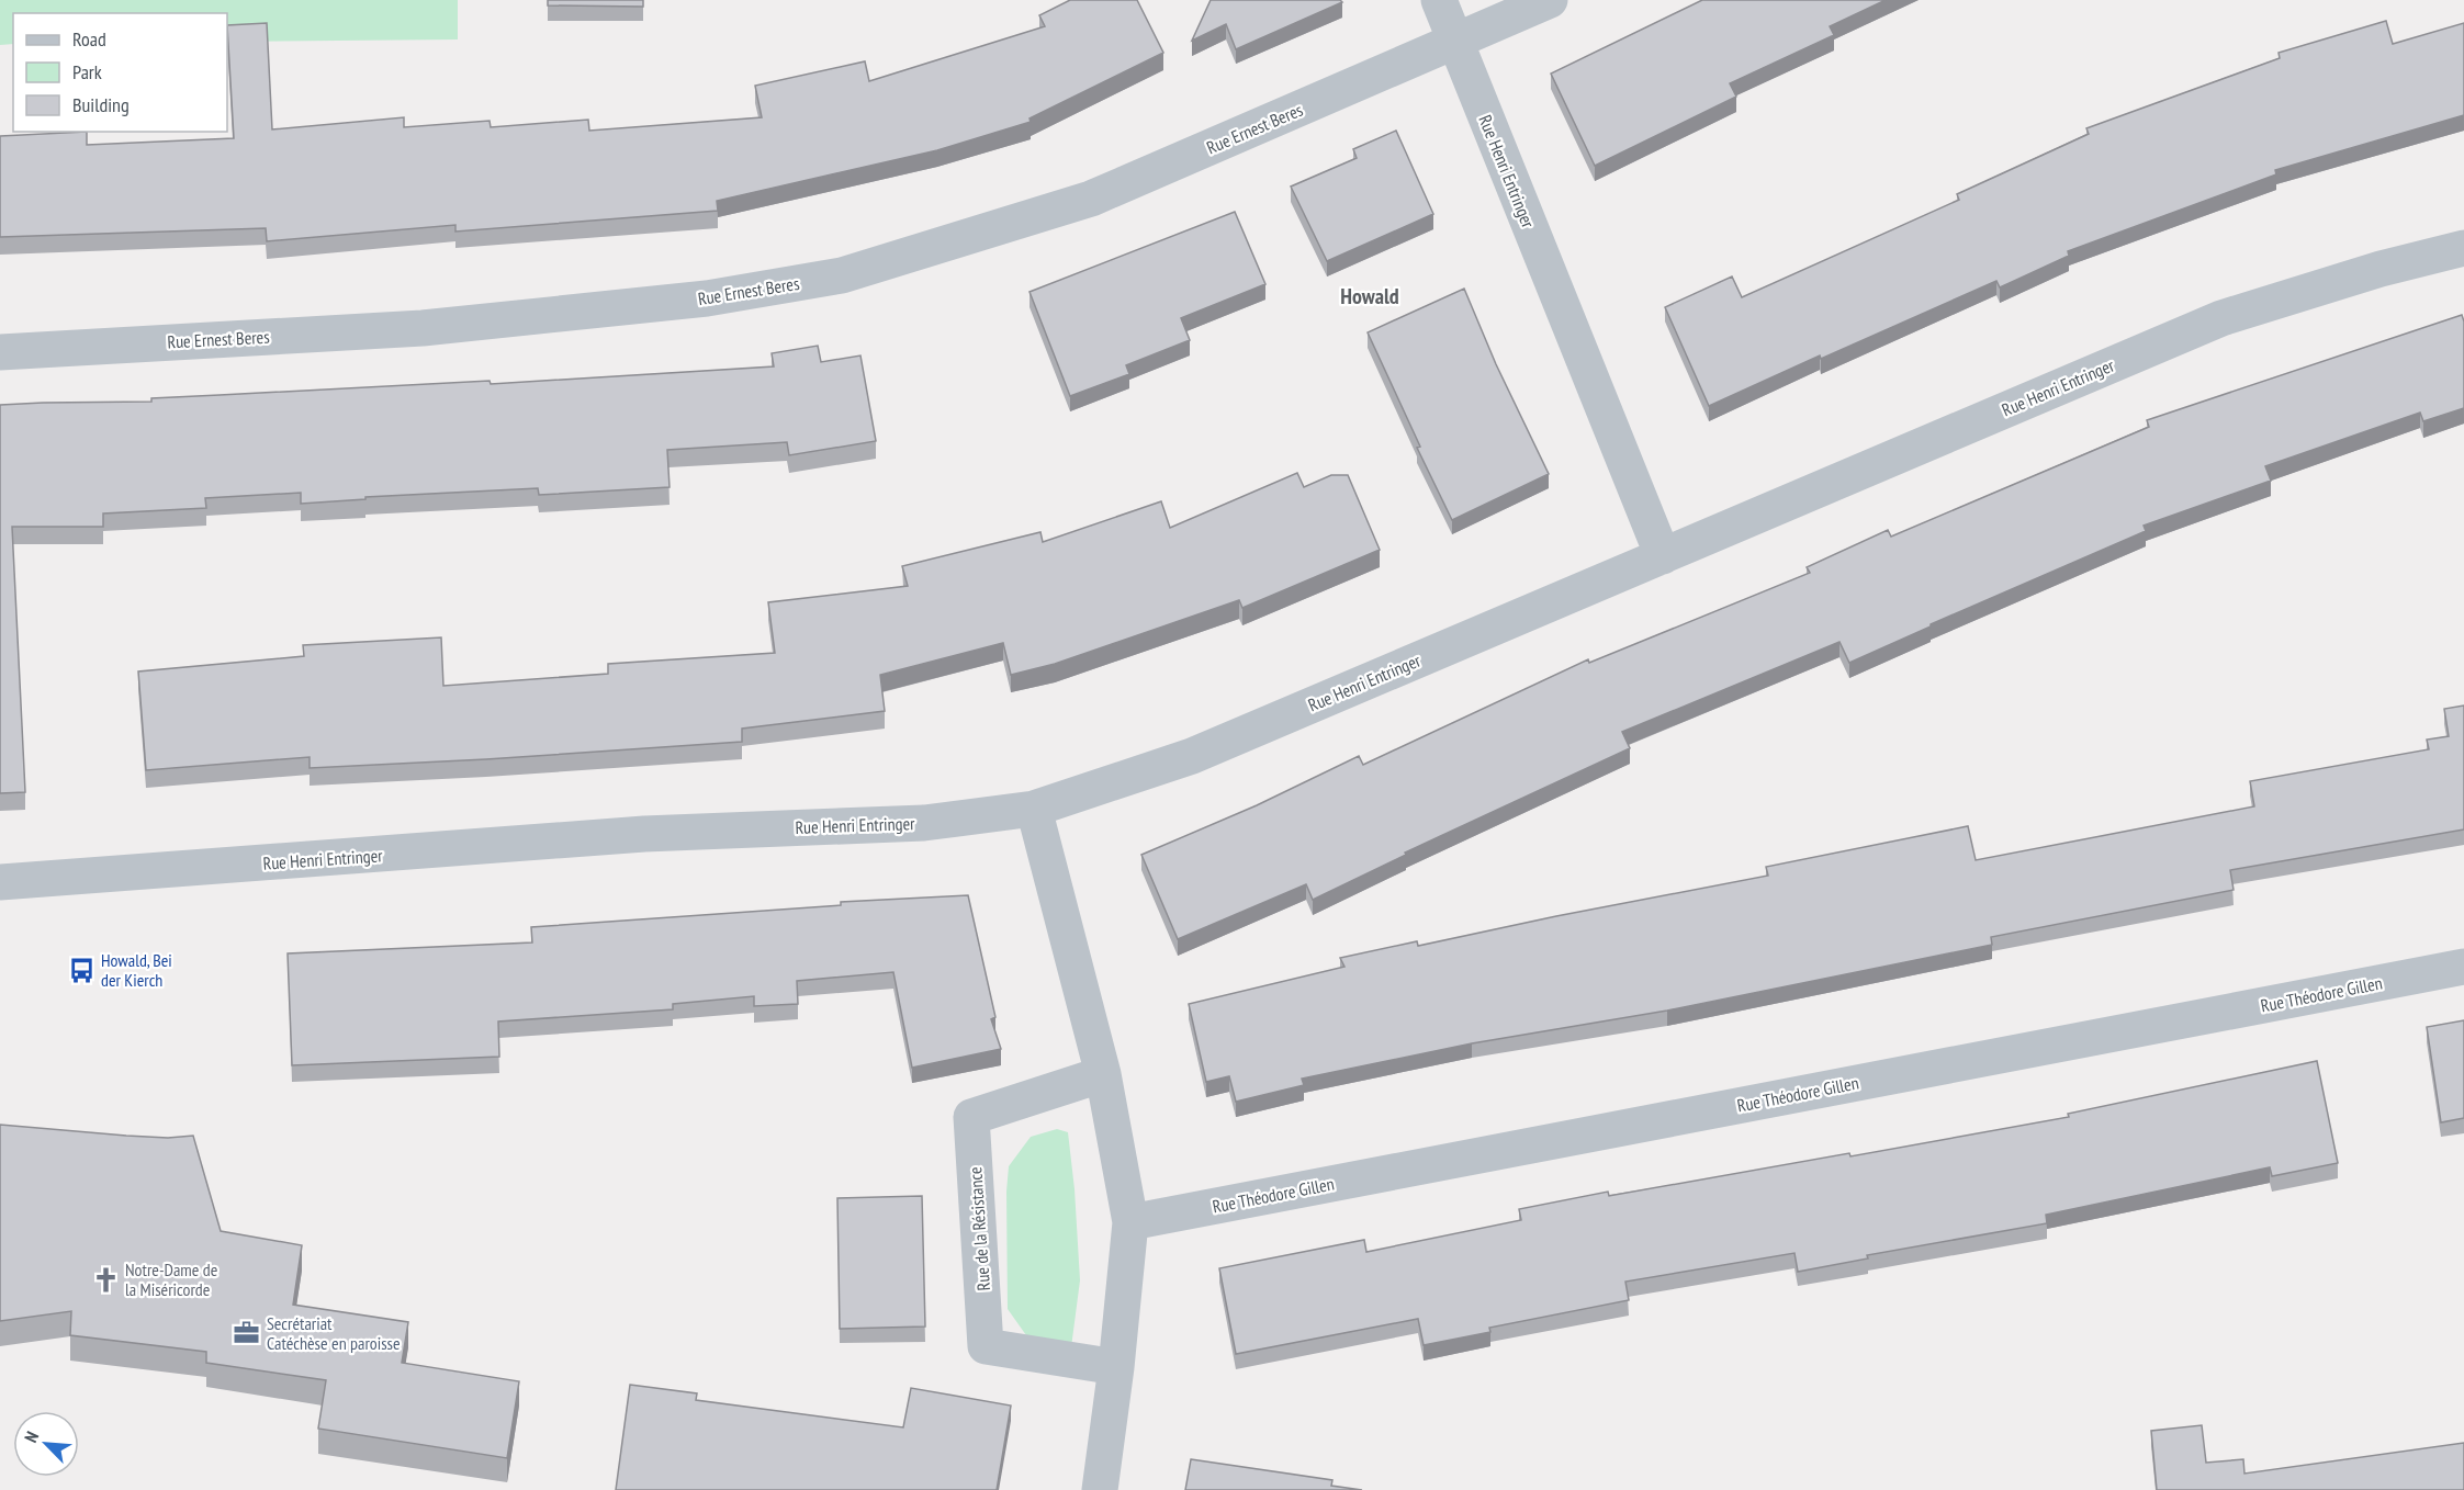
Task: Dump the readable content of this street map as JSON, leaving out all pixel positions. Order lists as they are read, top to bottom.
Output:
{
  "streets": {
    "street": [
      "Rue Ernest Beres",
      "Rue Henri Entringer",
      "Rue Théodore Gillen",
      "Rue de la Résistance"
    ]
  },
  "crossings": [
    ["Rue Ernest Beres", "Rue Henri Entringer"]
  ],
  "districts": ["Howald"],
  "places": {
    "bus stop": ["Howald, Bei der Kierch"],
    "church": ["Notre-Dame de la Miséricorde"],
    "office": ["Secrétariat Catéchèse en paroisse"]
  },
  "legend": ["Road", "Park", "Building"],
  "north": "top left"
}
